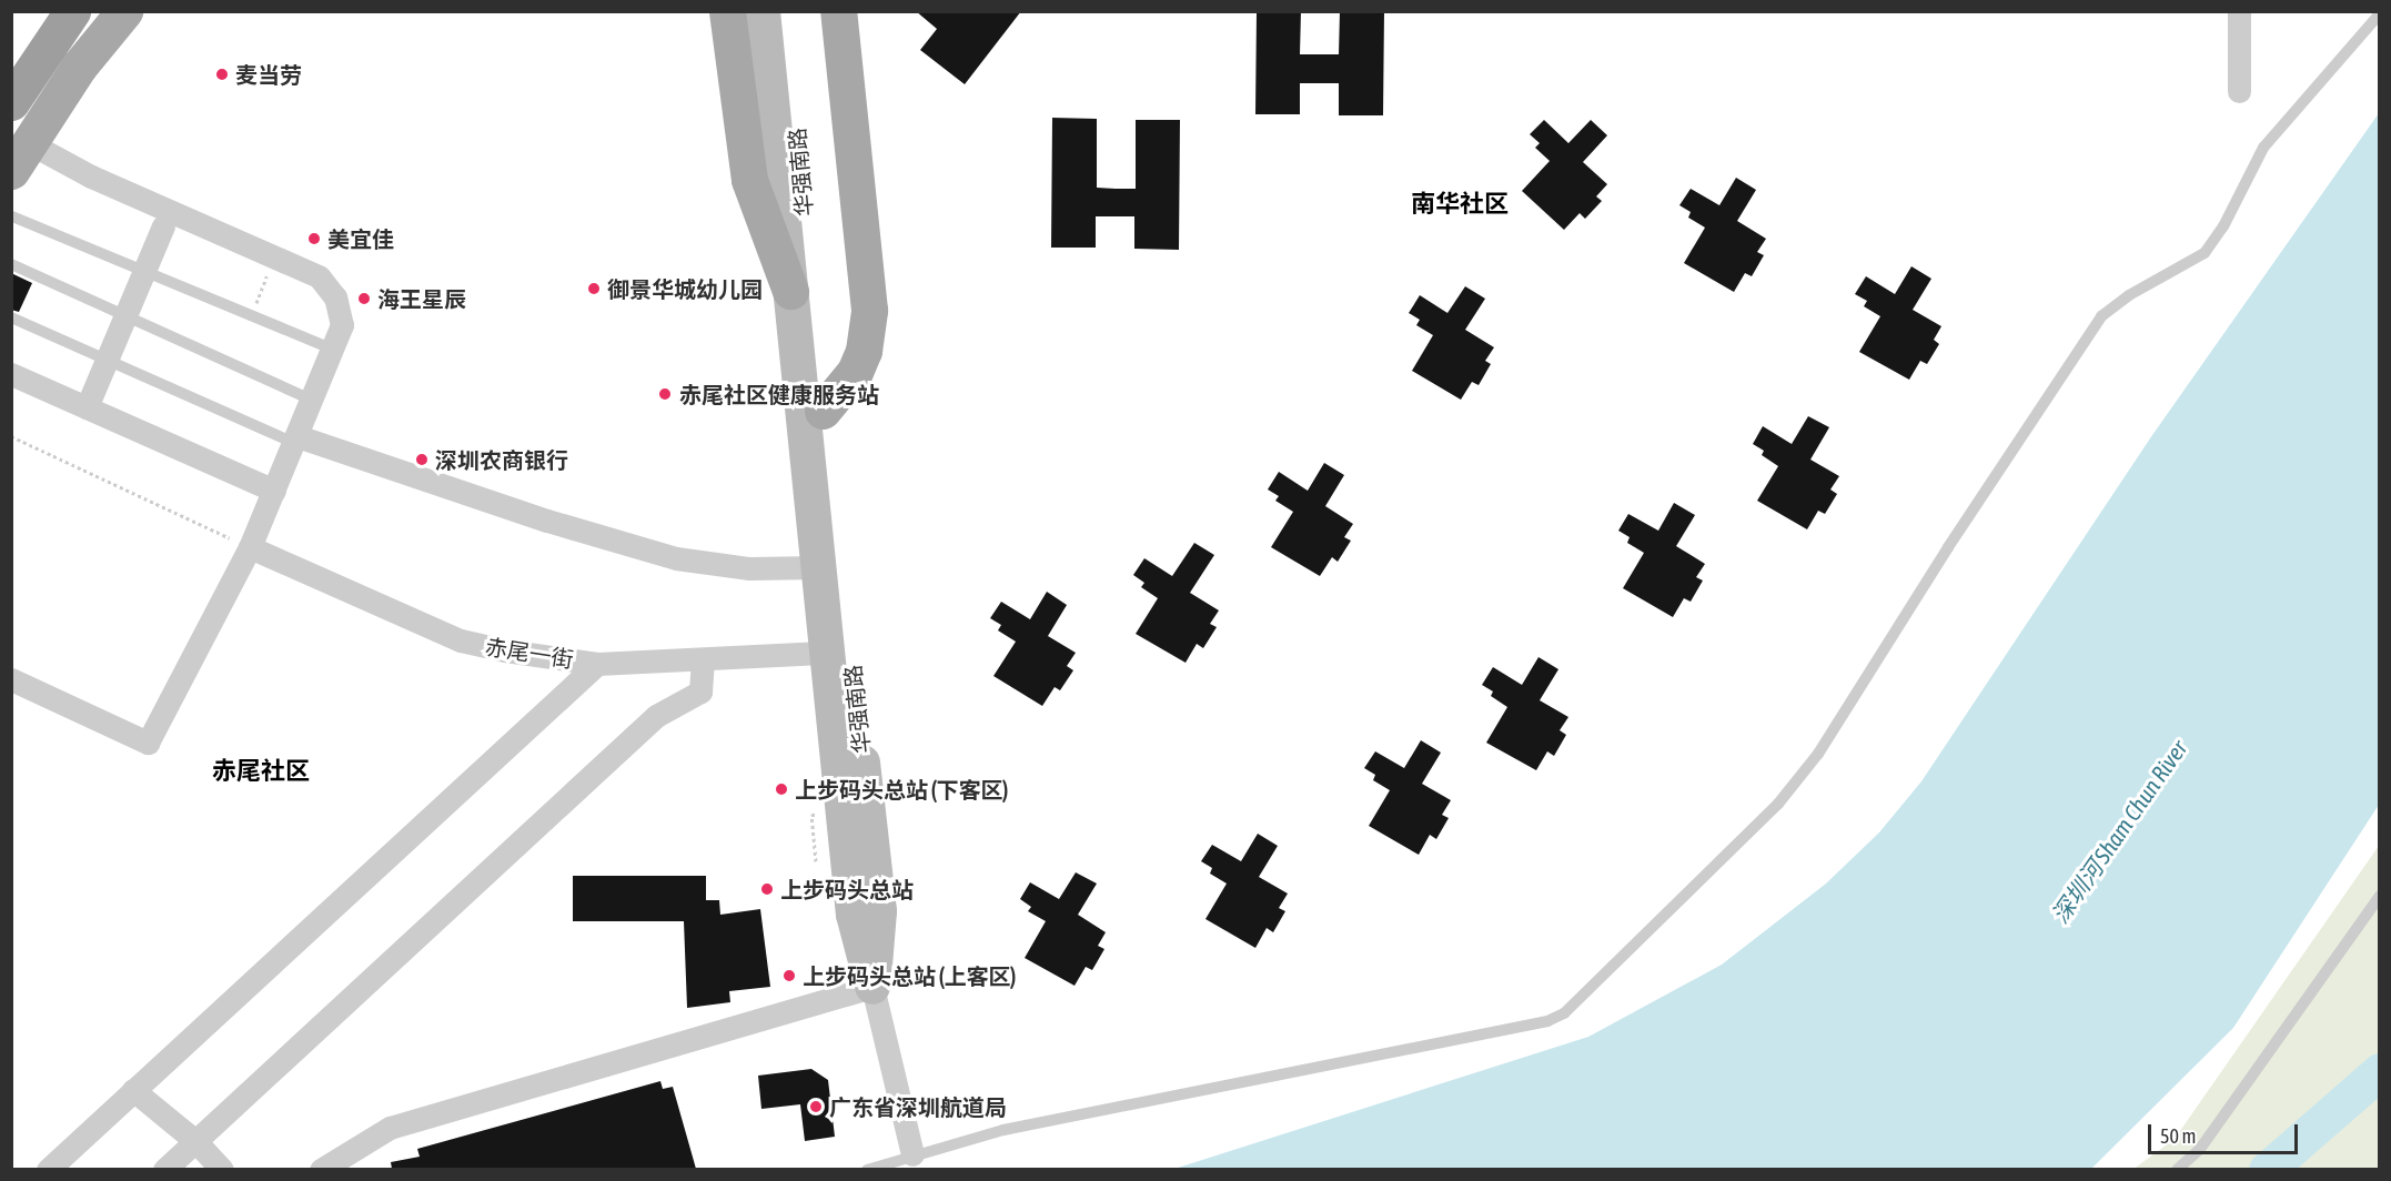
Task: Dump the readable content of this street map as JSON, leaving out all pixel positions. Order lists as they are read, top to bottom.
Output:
{
  "streets": {
    "main road": ["华强南路"],
    "street": ["赤尾一街"]
  },
  "crossings": [
    ["华强南路", "赤尾一街"]
  ],
  "districts": ["南华社区", "赤尾社区"],
  "water": ["深圳河 Sham Chun River"],
  "places": [
    "麦当劳",
    "美宜佳",
    "御景华城幼儿园",
    "海王星辰",
    "赤尾社区健康服务站",
    "深圳农商银行",
    "上步码头总站 (下客区)",
    "上步码头总站",
    "上步码头总站 (上客区)",
    "广东省深圳航道局"
  ],
  "scale_bar": "50 m"
}
